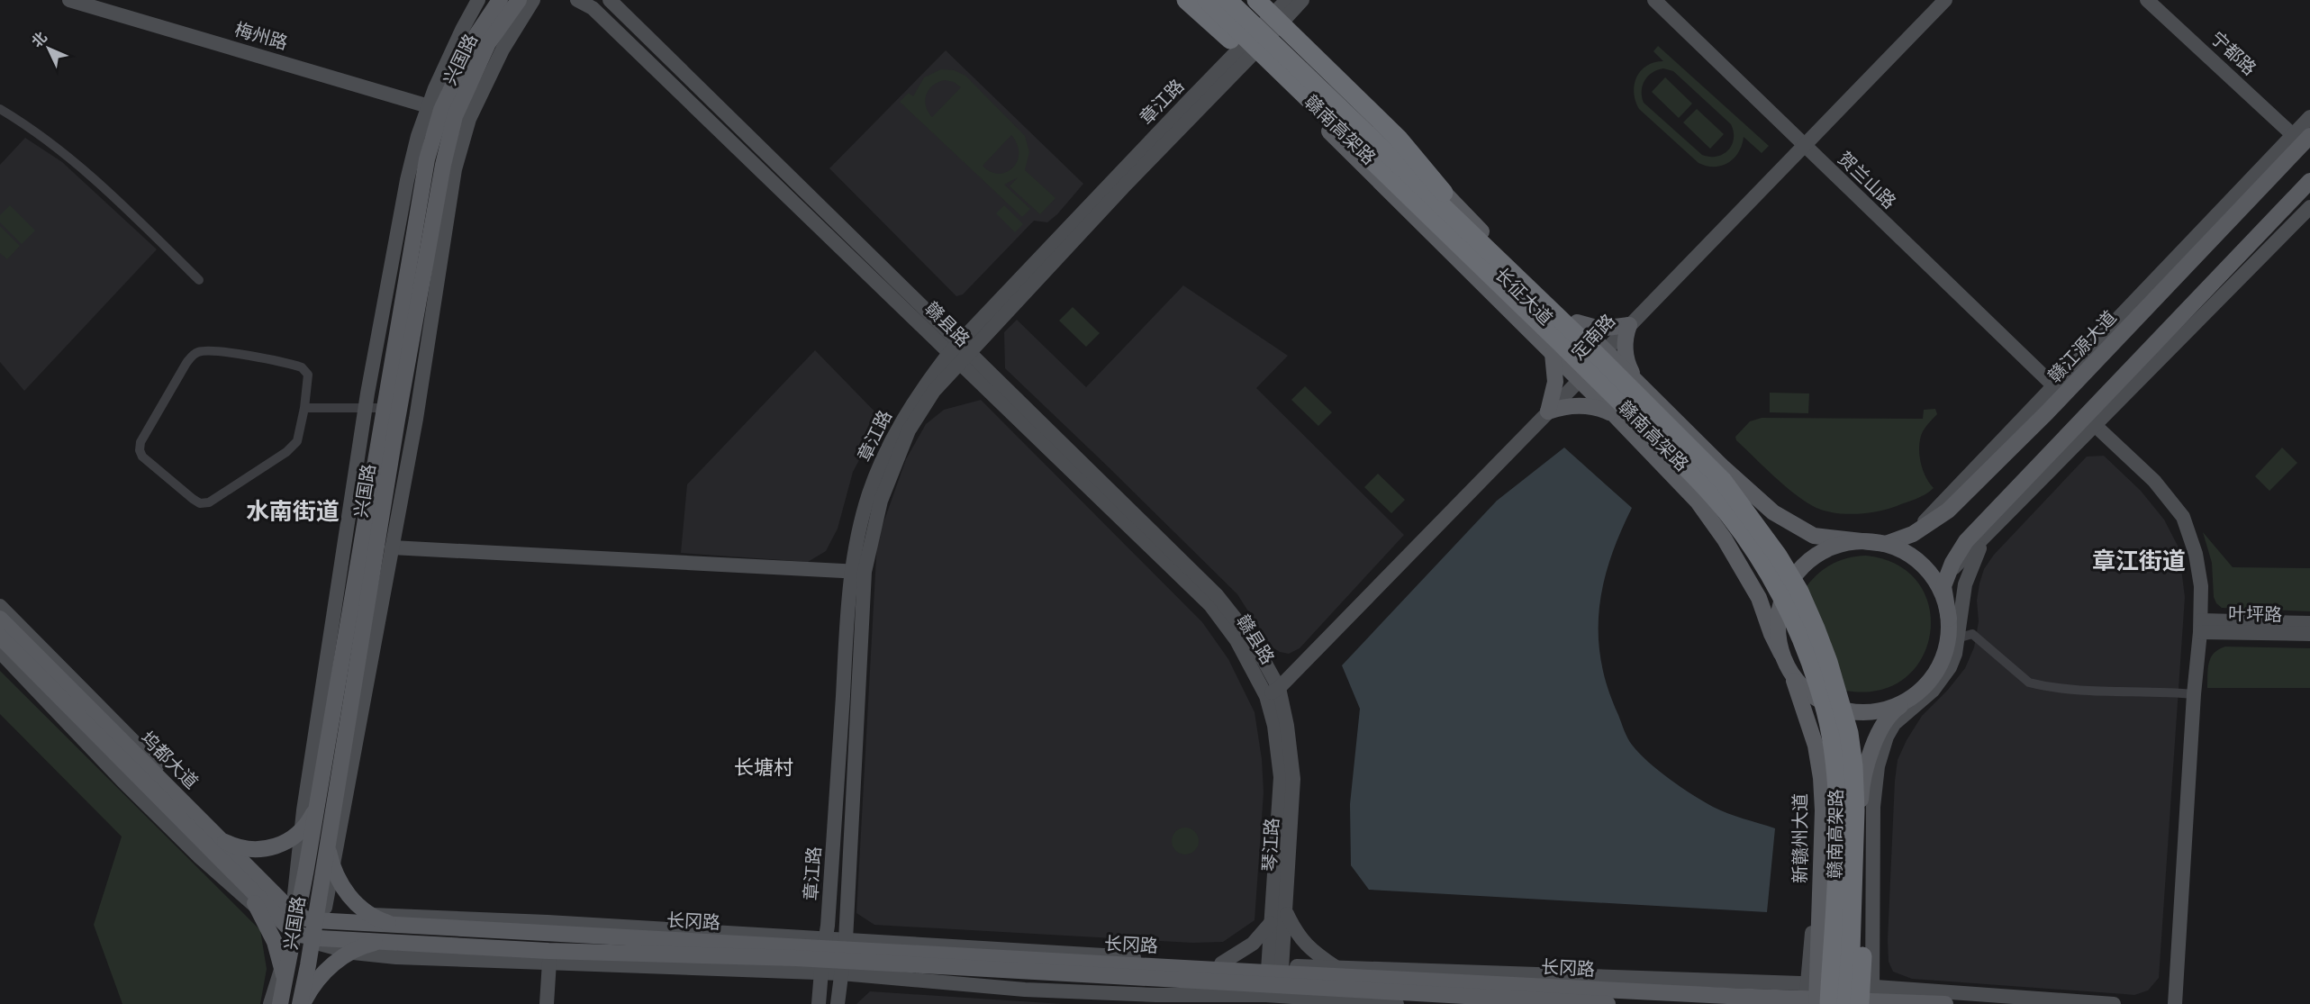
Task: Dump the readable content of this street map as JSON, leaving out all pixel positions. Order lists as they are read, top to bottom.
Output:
{
  "streets": {
    "highway": ["赣南高架路"],
    "main road": [
      "兴国路",
      "长征大道",
      "赣江源大道",
      "坞都大道",
      "新赣州大道",
      "长冈路"
    ],
    "street": [
      "梅州路",
      "宁都路",
      "章江路",
      "贺兰山路",
      "赣县路",
      "定南路",
      "叶坪路",
      "琴江路"
    ]
  },
  "crossings": [
    ["梅州路", "兴国路"],
    ["兴国路", "坞都大道"],
    ["兴国路", "长冈路"],
    ["章江路", "长征大道"],
    ["章江路", "赣县路"],
    ["章江路", "长冈路"],
    ["赣南高架路", "新赣州大道"],
    ["赣南高架路", "长冈路"],
    ["贺兰山路", "定南路"],
    ["长征大道", "定南路"],
    ["长征大道", "赣江源大道"],
    ["赣县路", "定南路"],
    ["赣县路", "琴江路"],
    ["定南路", "琴江路"],
    ["新赣州大道", "长冈路"],
    ["琴江路", "长冈路"]
  ],
  "districts": ["水南街道", "章江街道", "长塘村"],
  "north": "top left"
}
